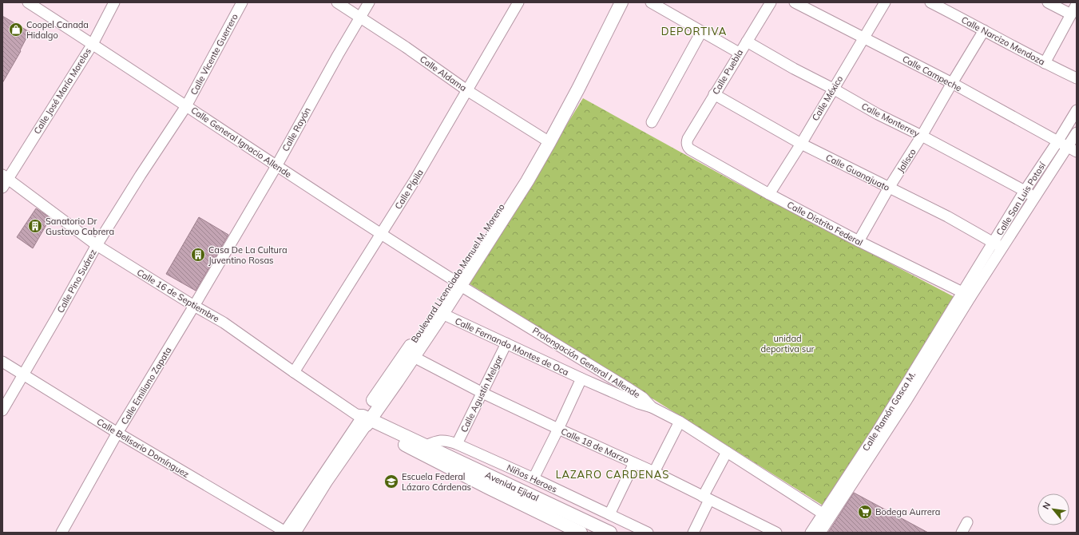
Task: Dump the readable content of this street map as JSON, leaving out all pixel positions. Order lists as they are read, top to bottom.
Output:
{
  "streets": {
    "main road": ["Boulevard Licenciado Manuel M. Moreno", "Avenida Ejidal"],
    "street": [
      "Calle Narcizo Mendoza",
      "Calle Vicente Guerrero",
      "Calle Puebla",
      "Calle Aldama",
      "Calle Campeche",
      "Calle José María Morelos",
      "Calle México",
      "Calle Monterrey",
      "Calle Rayón",
      "Calle General Ignacio Allende",
      "Jalisco",
      "Calle Guanajuato",
      "Calle Pípila",
      "Calle San Luis Potosí",
      "Calle Distrito Federal",
      "Calle Pino Suárez",
      "Calle 16 de Septiembre",
      "Calle Fernando Montes de Oca",
      "Prolongación General I Allende",
      "Calle Emiliano Zapata",
      "Calle Agustín Melgar",
      "Calle Ramón Gasca M.",
      "Calle 18 de Marzo",
      "Calle Belisario Domínguez",
      "Niños Heroes"
    ]
  },
  "crossings": [
    ["Calle Narcizo Mendoza", "Jalisco"],
    ["Calle Vicente Guerrero", "Calle General Ignacio Allende"],
    ["Calle Vicente Guerrero", "Calle Pino Suárez"],
    ["Calle Puebla", "Calle Monterrey"],
    ["Calle Puebla", "Calle Guanajuato"],
    ["Calle Puebla", "Calle Distrito Federal"],
    ["Calle Aldama", "Calle Rayón"],
    ["Calle Aldama", "Calle Pípila"],
    ["Calle Aldama", "Boulevard Licenciado Manuel M. Moreno"],
    ["Calle Campeche", "Calle México"],
    ["Calle Campeche", "Jalisco"],
    ["Calle Campeche", "Calle San Luis Potosí"],
    ["Calle José María Morelos", "Calle General Ignacio Allende"],
    ["Calle José María Morelos", "Calle 16 de Septiembre"],
    ["Calle México", "Calle Monterrey"],
    ["Calle México", "Calle Guanajuato"],
    ["Calle México", "Calle Distrito Federal"],
    ["Calle Monterrey", "Jalisco"],
    ["Calle Monterrey", "Calle San Luis Potosí"],
    ["Calle Rayón", "Calle General Ignacio Allende"],
    ["Calle Rayón", "Calle 16 de Septiembre"],
    ["Calle Rayón", "Calle Emiliano Zapata"],
    ["Calle General Ignacio Allende", "Calle Pípila"],
    ["Calle General Ignacio Allende", "Boulevard Licenciado Manuel M. Moreno"],
    ["Calle General Ignacio Allende", "Calle Pino Suárez"],
    ["Calle General Ignacio Allende", "Prolongación General I Allende"],
    ["Jalisco", "Calle Guanajuato"],
    ["Jalisco", "Calle Distrito Federal"],
    ["Calle Guanajuato", "Calle San Luis Potosí"],
    ["Calle Pípila", "Calle 16 de Septiembre"],
    ["Calle San Luis Potosí", "Calle Distrito Federal"],
    ["Calle San Luis Potosí", "Calle Ramón Gasca M."],
    ["Calle Distrito Federal", "Calle Ramón Gasca M."],
    ["Boulevard Licenciado Manuel M. Moreno", "Calle 16 de Septiembre"],
    ["Boulevard Licenciado Manuel M. Moreno", "Calle Fernando Montes de Oca"],
    ["Boulevard Licenciado Manuel M. Moreno", "Prolongación General I Allende"],
    ["Boulevard Licenciado Manuel M. Moreno", "Calle 18 de Marzo"],
    ["Boulevard Licenciado Manuel M. Moreno", "Calle Belisario Domínguez"],
    ["Boulevard Licenciado Manuel M. Moreno", "Avenida Ejidal"],
    ["Calle Pino Suárez", "Calle 16 de Septiembre"],
    ["Calle Pino Suárez", "Calle Belisario Domínguez"],
    ["Calle 16 de Septiembre", "Calle Emiliano Zapata"],
    ["Calle 16 de Septiembre", "Avenida Ejidal"],
    ["Calle Fernando Montes de Oca", "Prolongación General I Allende"],
    ["Calle Fernando Montes de Oca", "Calle Agustín Melgar"],
    ["Prolongación General I Allende", "Calle Ramón Gasca M."],
    ["Calle Emiliano Zapata", "Calle Belisario Domínguez"],
    ["Calle Agustín Melgar", "Calle 18 de Marzo"],
    ["Calle Agustín Melgar", "Niños Heroes"],
    ["Niños Heroes", "Avenida Ejidal"]
  ],
  "districts": ["DEPORTIVA", "LAZARO CARDENAS"],
  "parks": ["unidad deportiva sur"],
  "places": {
    "shop": ["Coopel Canada Hidalgo"],
    "building": ["Sanatorio Dr Gustavo Cabrera", "Casa De La Cultura Juventino Rosas"],
    "school or university": ["Escuela Federal Lázaro Cárdenas"],
    "supermarket": ["Bodega Aurrera"]
  },
  "north": "top left"
}
